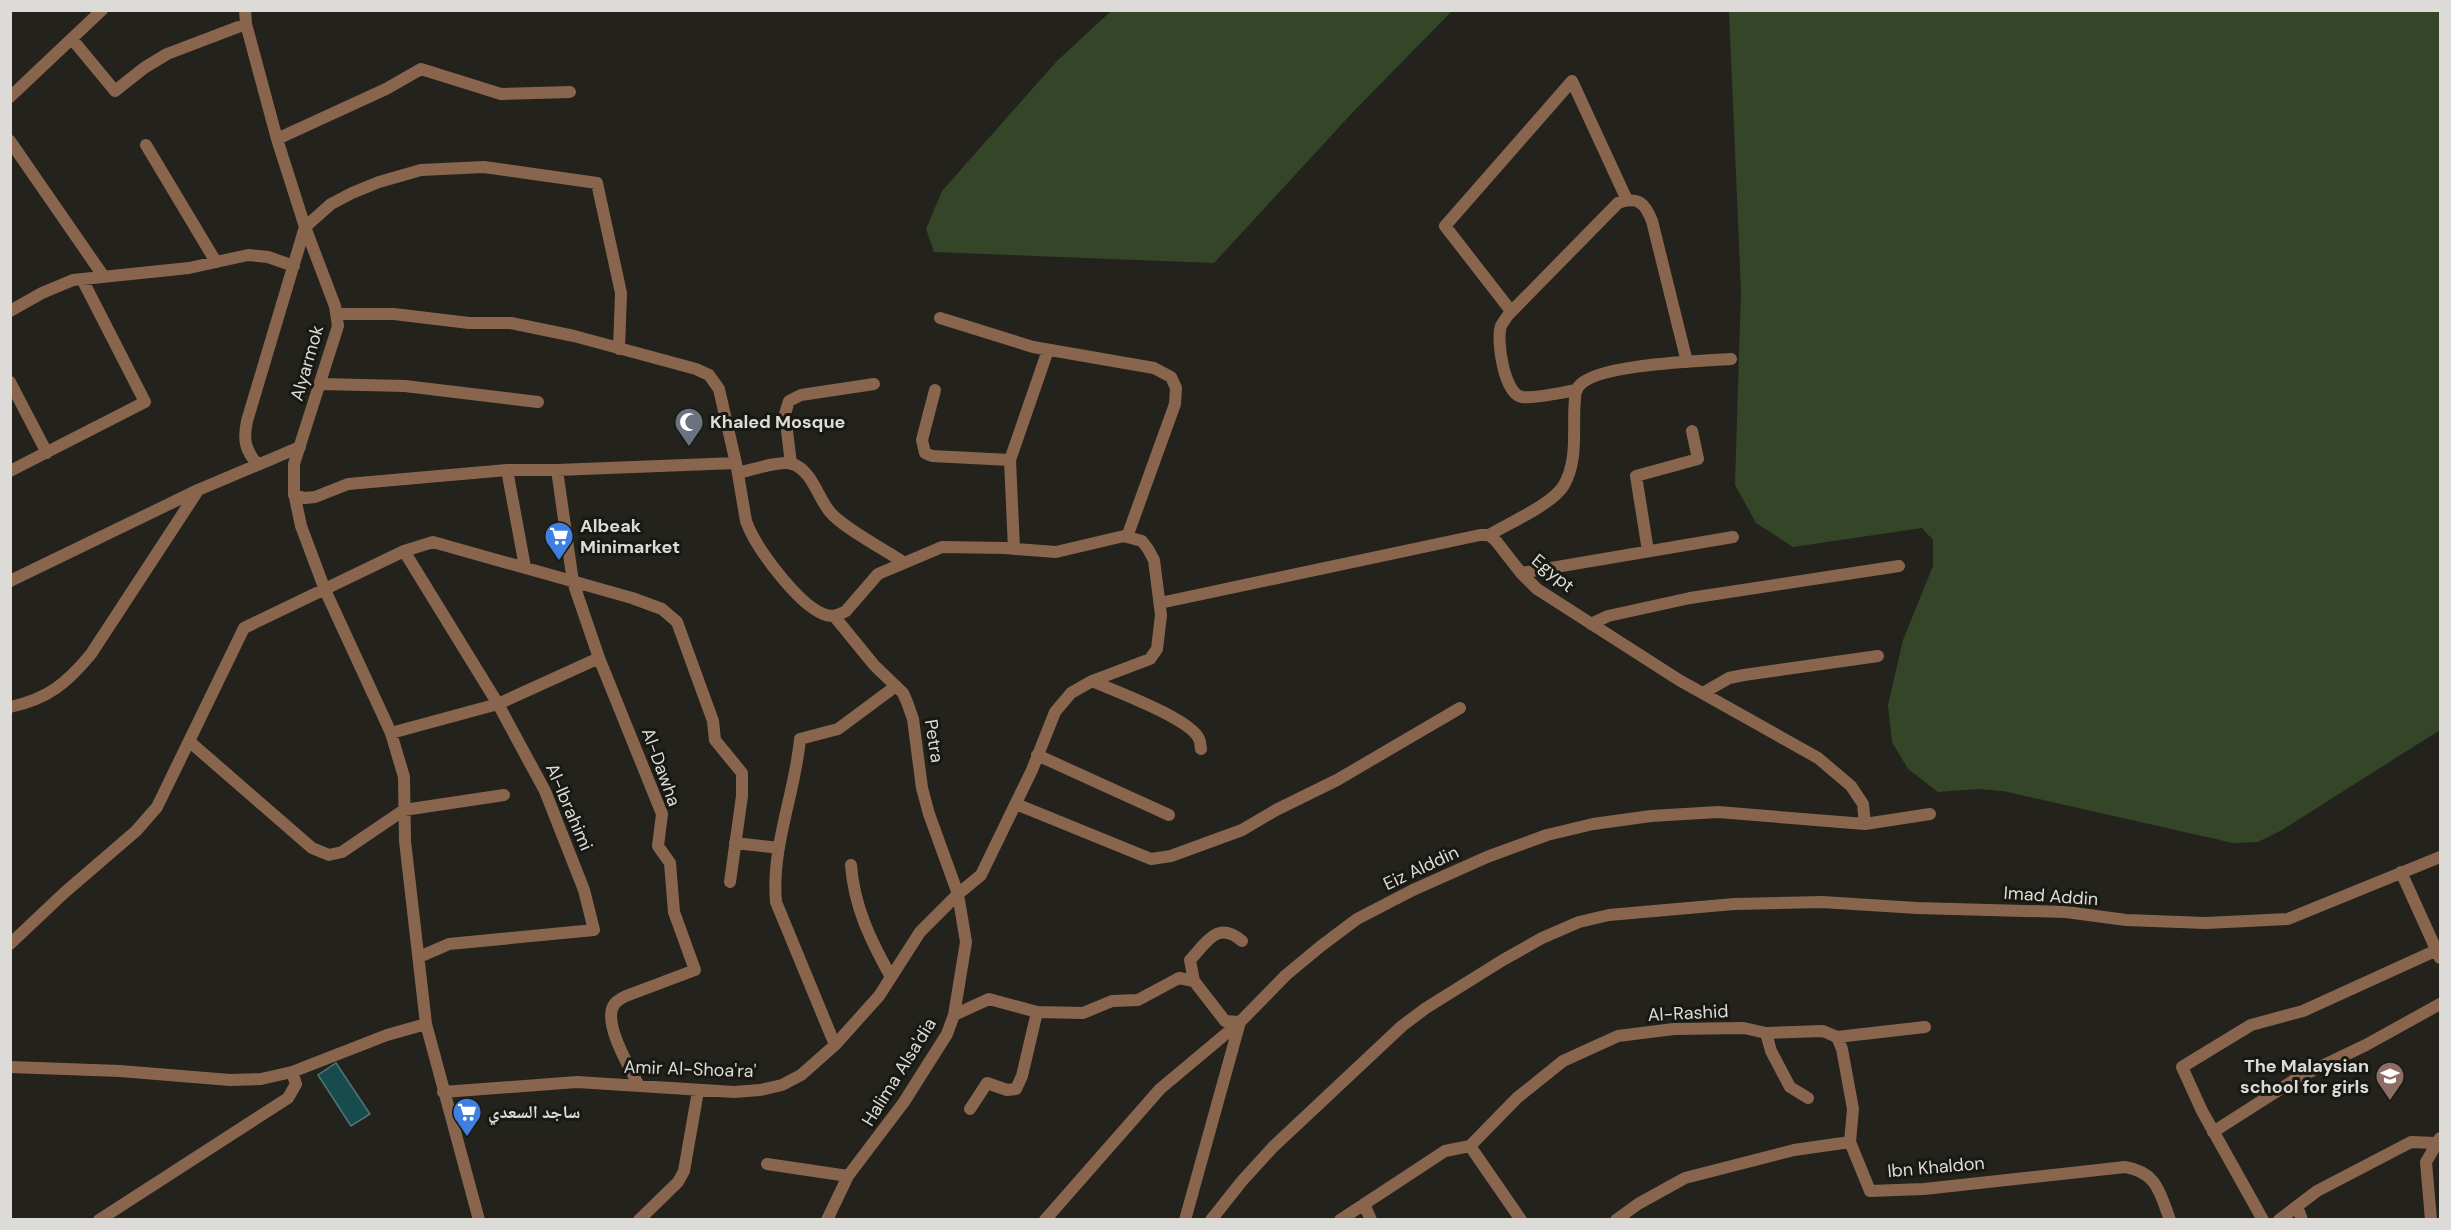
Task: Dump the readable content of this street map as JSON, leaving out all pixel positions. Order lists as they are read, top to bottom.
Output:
{
  "streets": {
    "street": [
      "Alyarmok",
      "Egypt",
      "Petra",
      "Al-Dawha",
      "Al-Ibrahimi",
      "Eiz Alddin",
      "Imad Addin",
      "Al-Rashid",
      "Amir Al-Shoa'ra'",
      "Halima Alsa'dia",
      "Ibn Khaldon"
    ]
  },
  "crossings": [
    ["Alyarmok", "Al-Ibrahimi"],
    ["Alyarmok", "Amir Al-Shoa'ra'"],
    ["Egypt", "Eiz Alddin"],
    ["Petra", "Amir Al-Shoa'ra'"],
    ["Petra", "Halima Alsa'dia"],
    ["Al-Dawha", "Amir Al-Shoa'ra'"],
    ["Amir Al-Shoa'ra'", "Halima Alsa'dia"]
  ],
  "places": {
    "mosque": ["Khaled Mosque"],
    "supermarket": ["Albeak Minimarket", "ساجد السعدي"],
    "school or university": ["The Malaysian school for girls"]
  }
}
